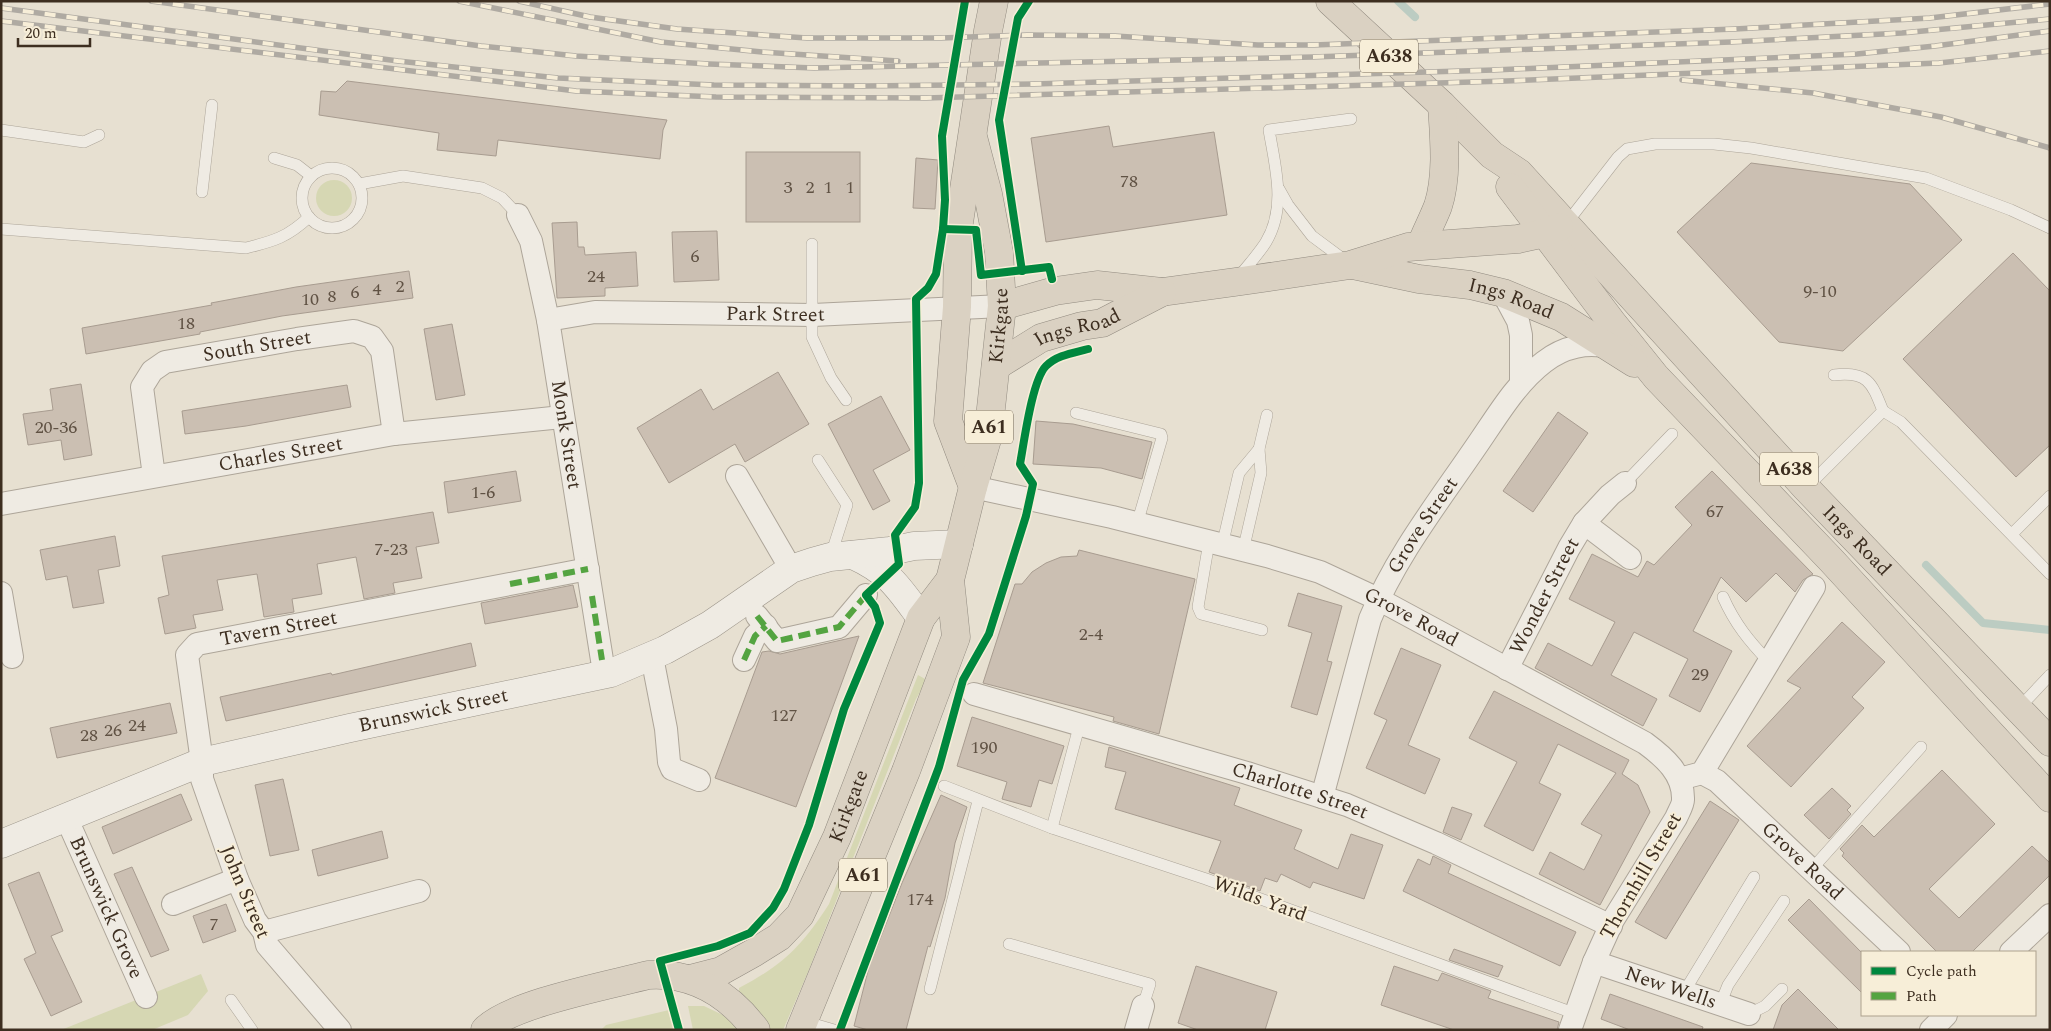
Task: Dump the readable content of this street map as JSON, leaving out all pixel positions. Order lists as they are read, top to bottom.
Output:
{
  "streets": {
    "highway": [
      "A638",
      "Ings Road",
      "Kirkgate",
      "A61"
    ],
    "street": [
      "Park Street",
      "South Street",
      "Monk Street",
      "Charles Street",
      "Grove Street",
      "Wonder Street",
      "Grove Road",
      "Tavern Street",
      "Brunswick Street",
      "Charlotte Street",
      "Thornhill Street",
      "John Street",
      "Brunswick Grove",
      "New Wells"
    ],
    "lane": ["Wilds Yard"]
  },
  "crossings": [
    ["Ings Road", "Park Street"],
    ["Ings Road", "Kirkgate"],
    ["Ings Road", "Grove Street"],
    ["Park Street", "Kirkgate"],
    ["Park Street", "Monk Street"],
    ["Kirkgate", "A61"],
    ["Kirkgate", "Grove Road"],
    ["Kirkgate", "Brunswick Street"],
    ["South Street", "Charles Street"],
    ["Monk Street", "Charles Street"],
    ["Monk Street", "Tavern Street"],
    ["Grove Street", "Grove Road"],
    ["Grove Street", "Charlotte Street"],
    ["Wonder Street", "Grove Road"],
    ["Grove Road", "Thornhill Street"],
    ["Tavern Street", "Brunswick Street"],
    ["Tavern Street", "John Street"],
    ["Brunswick Street", "John Street"],
    ["Brunswick Street", "Brunswick Grove"],
    ["Charlotte Street", "Thornhill Street"],
    ["Thornhill Street", "Wilds Yard"],
    ["Thornhill Street", "New Wells"]
  ],
  "house_numbers": [
    "78",
    "3",
    "2",
    "1",
    "1",
    "6",
    "24",
    "2",
    "4",
    "9-10",
    "6",
    "8",
    "10",
    "18",
    "20-36",
    "1-6",
    "67",
    "7-23",
    "2-4",
    "29",
    "127",
    "24",
    "26",
    "28",
    "190",
    "174",
    "7"
  ],
  "legend": ["Cycle path", "Path"],
  "scale_bar": "20 m"
}
